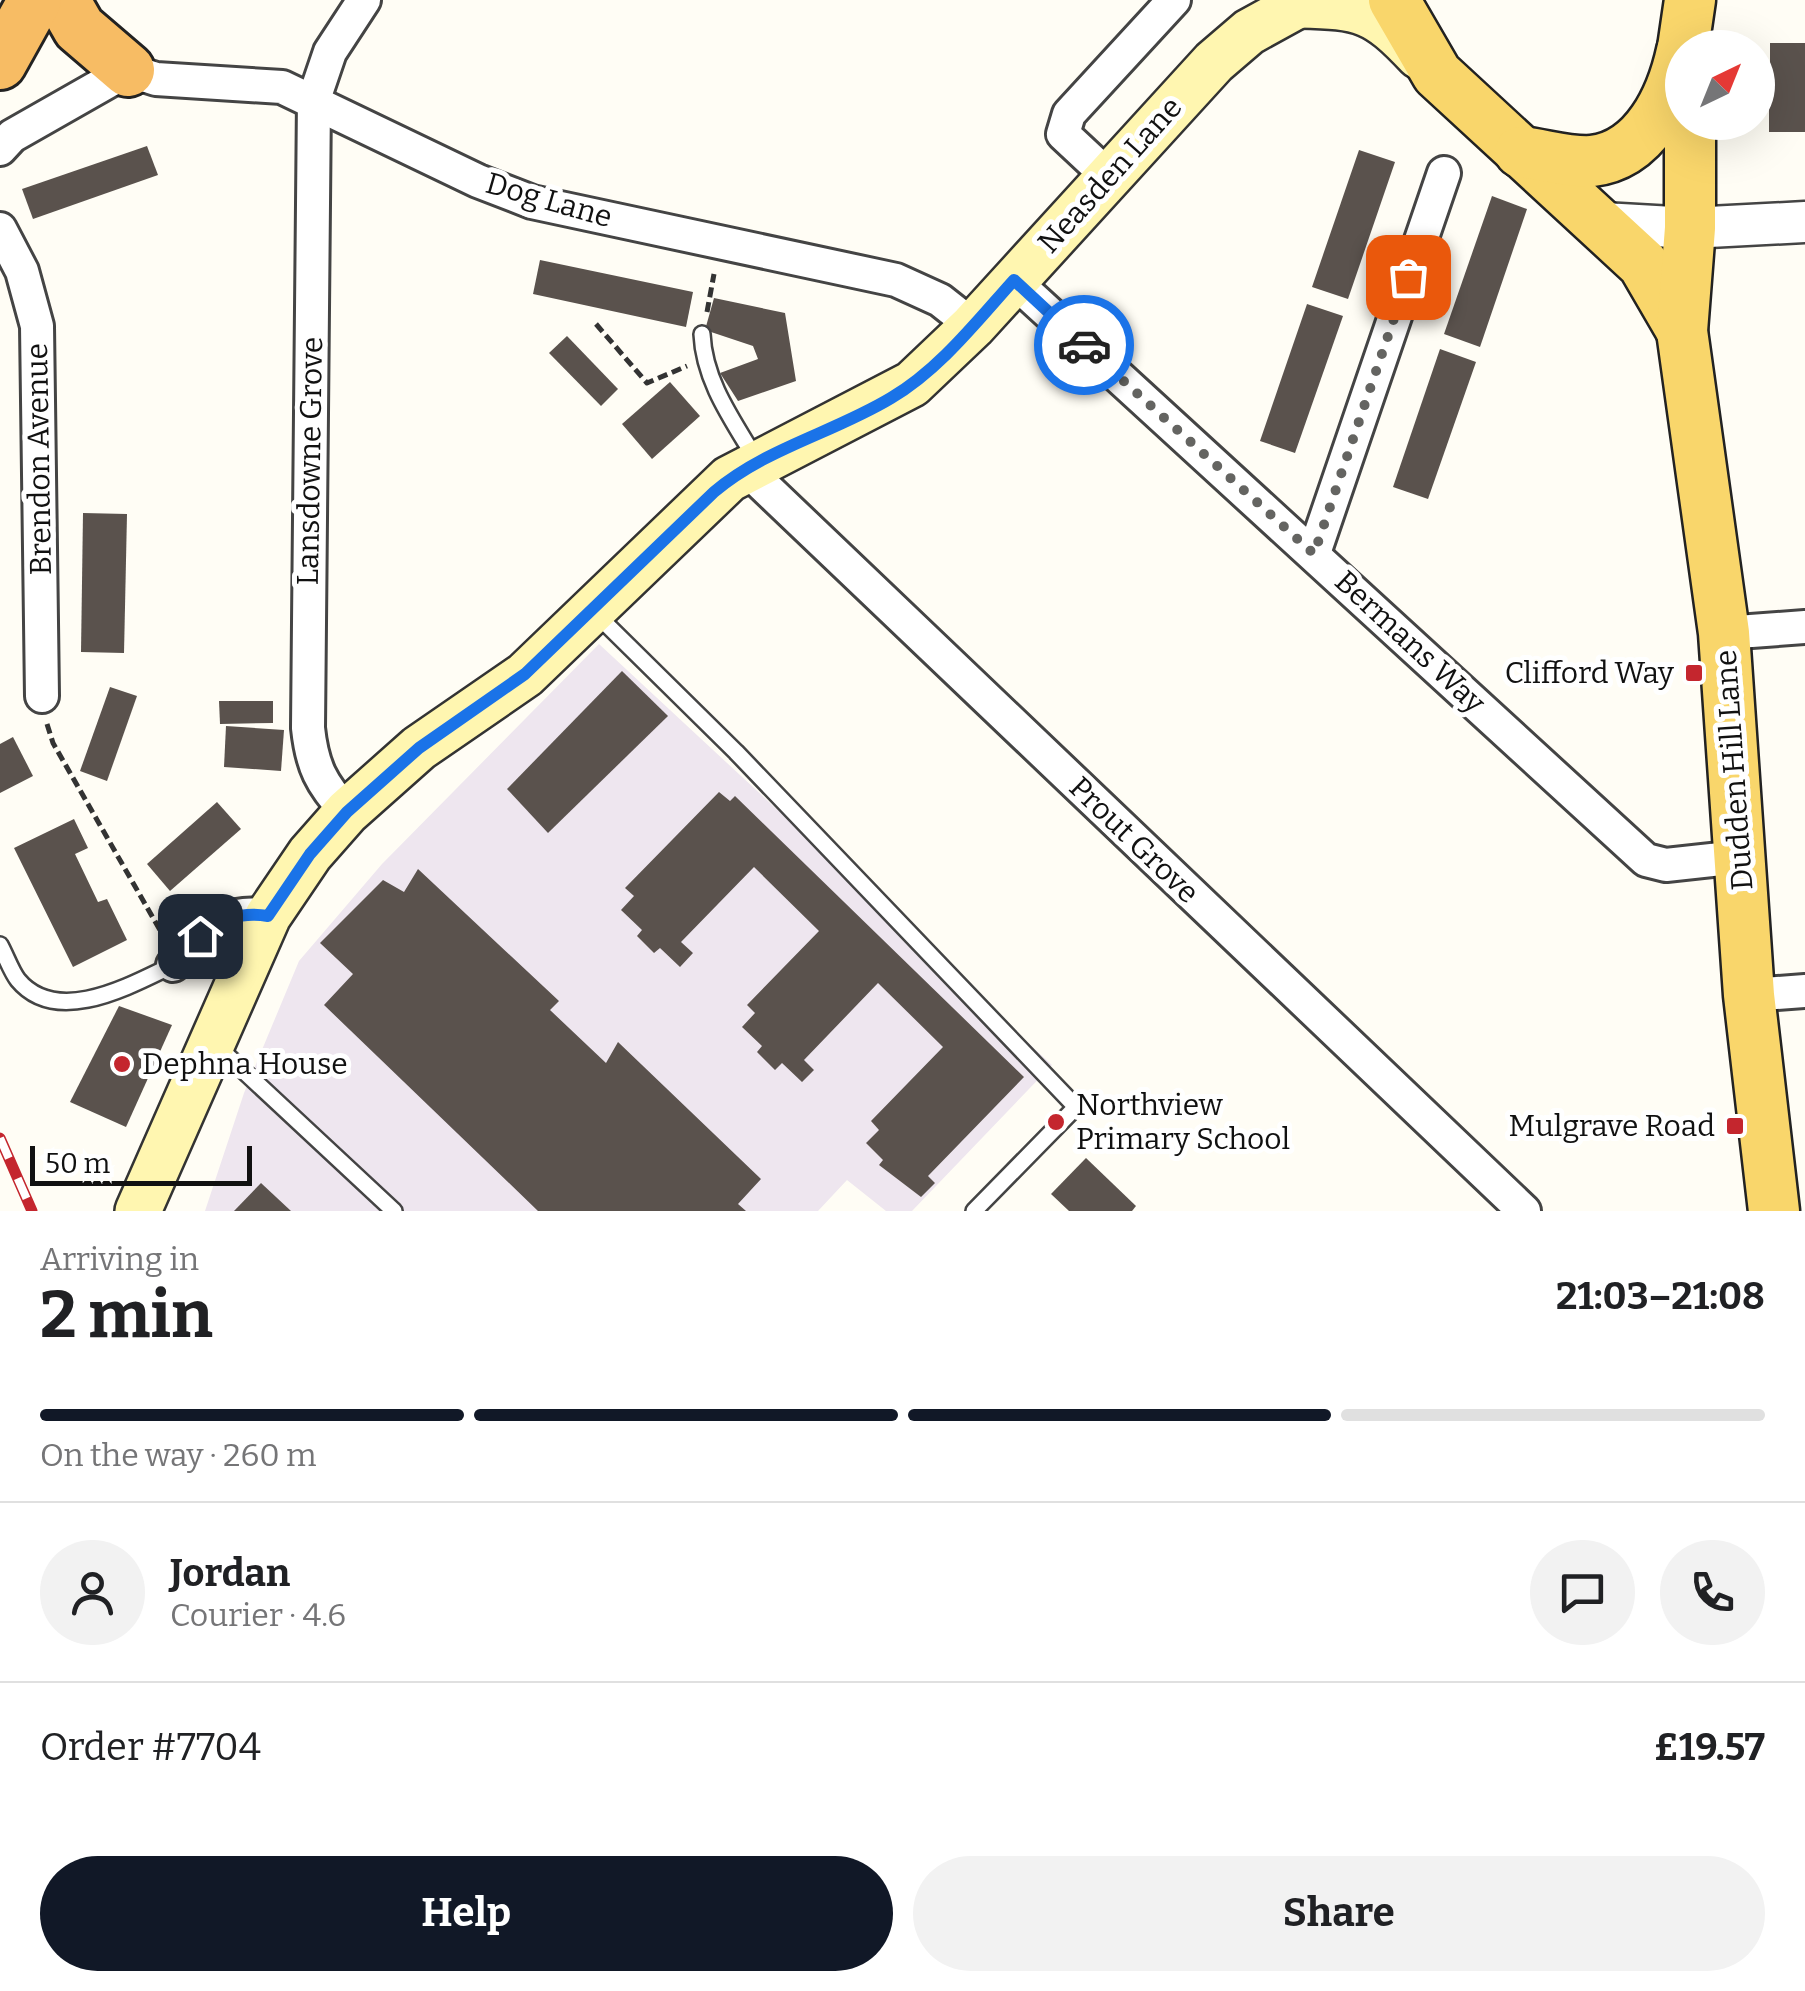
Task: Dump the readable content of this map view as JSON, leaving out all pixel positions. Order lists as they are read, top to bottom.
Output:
{
  "streets": {
    "main road": ["Neasden Lane", "Dudden Hill Lane"],
    "street": [
      "Dog Lane",
      "Brendon Avenue",
      "Lansdowne Grove",
      "Bermans Way",
      "Prout Grove"
    ]
  },
  "crossings": [
    ["Neasden Lane", "Dog Lane"],
    ["Neasden Lane", "Lansdowne Grove"],
    ["Neasden Lane", "Bermans Way"],
    ["Neasden Lane", "Dudden Hill Lane"],
    ["Neasden Lane", "Prout Grove"],
    ["Dog Lane", "Lansdowne Grove"],
    ["Bermans Way", "Dudden Hill Lane"]
  ],
  "places": {
    "transit": ["Clifford Way", "Mulgrave Road"],
    "other": ["Dephna House", "Northview Primary School"]
  },
  "scale_bar": "50 m",
  "north": "top right",
  "page": {
    "scale": "50 m",
    "heading": ["2 min", "Arriving in", "21:03–21:08"],
    "panel": [
      "Jordan",
      "Courier · 4.6",
      "Order #7704",
      "£19.57"
    ],
    "bar": "On the way · 260 m",
    "buttons": ["Help", "Share"]
  }
}
